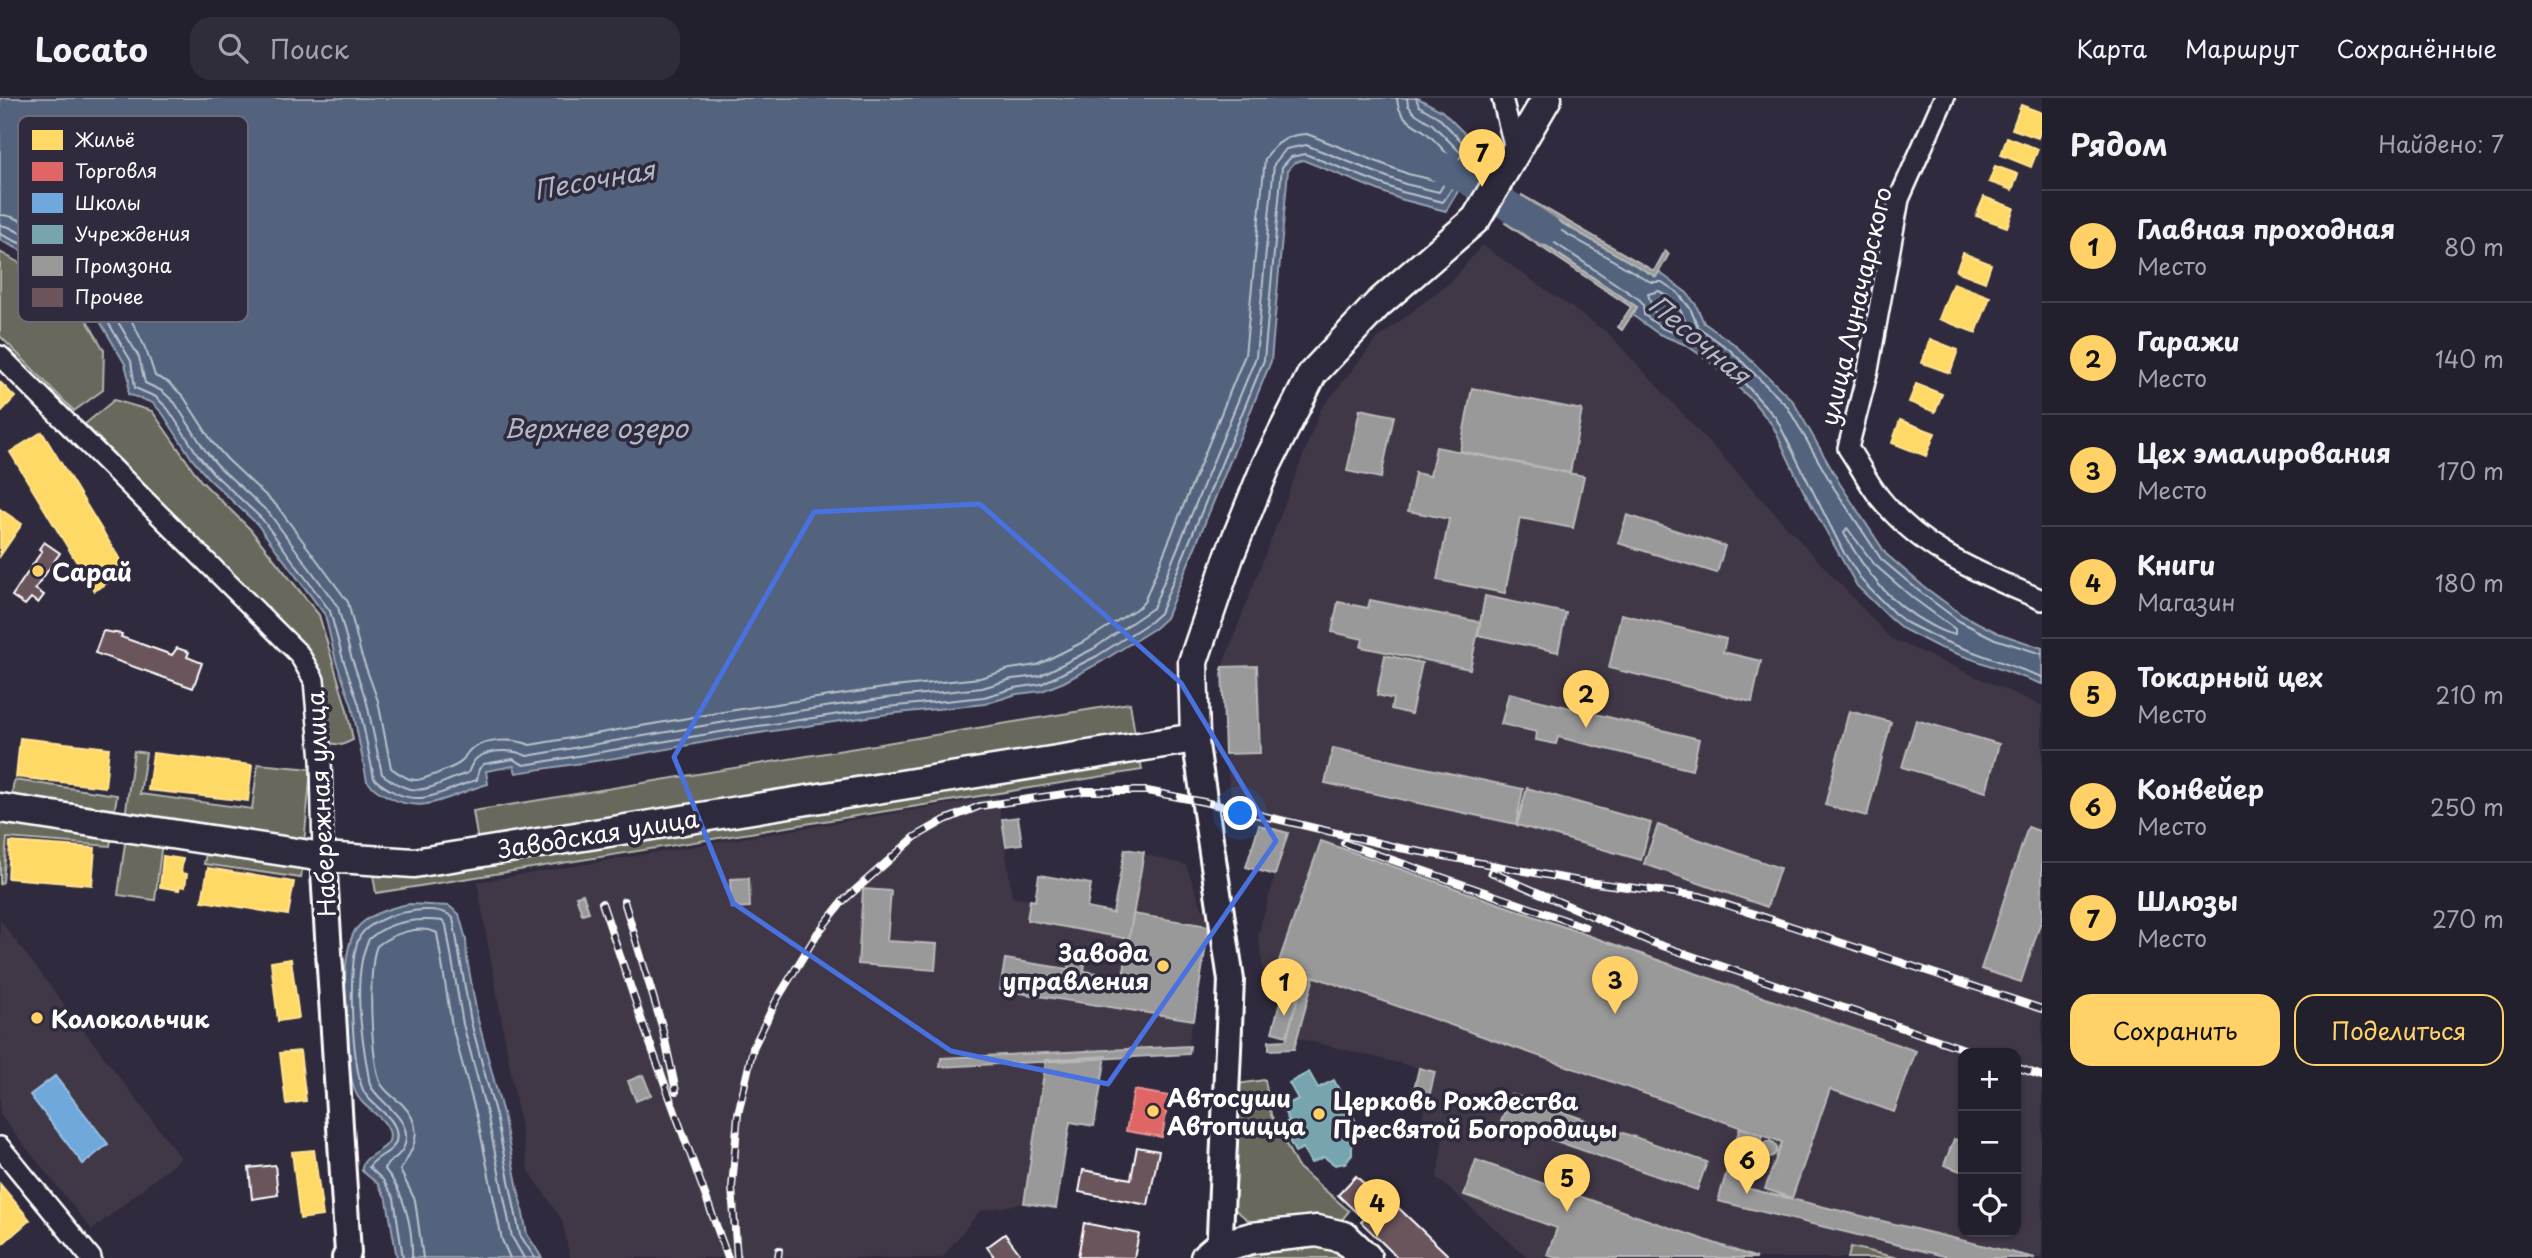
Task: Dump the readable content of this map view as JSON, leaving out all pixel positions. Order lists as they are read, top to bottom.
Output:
{
  "streets": {
    "main road": ["Заводская улица"],
    "street": ["улица Луначарского", "Набережная улица"]
  },
  "crossings": [
    ["Набережная улица", "Заводская улица"]
  ],
  "water": ["Песочная", "Верхнее озеро"],
  "places": [
    "Сарай",
    "Завода управления",
    "Колокольчик",
    "Автосуши Автопицца",
    "Церковь Рождества Пресвятой Богородицы"
  ],
  "legend": [
    "Жильё",
    "Торговля",
    "Школы",
    "Учреждения",
    "Промзона",
    "Прочее"
  ],
  "page": {
    "header": "Locato",
    "search": "Поиск",
    "nav": ["Карта", "Маршрут", "Сохранённые"],
    "heading": ["Рядом", "Найдено: 7"],
    "pins": [
      "7",
      "2",
      "3",
      "1",
      "6",
      "5",
      "4"
    ],
    "list": [
      {
        "mark": "1",
        "name": "Главная проходная",
        "note": "Место",
        "value": "80 m"
      },
      {
        "mark": "2",
        "name": "Гаражи",
        "note": "Место",
        "value": "140 m"
      },
      {
        "mark": "3",
        "name": "Цех эмалирования",
        "note": "Место",
        "value": "170 m"
      },
      {
        "mark": "4",
        "name": "Книги",
        "note": "Магазин",
        "value": "180 m"
      },
      {
        "mark": "5",
        "name": "Токарный цех",
        "note": "Место",
        "value": "210 m"
      },
      {
        "mark": "6",
        "name": "Конвейер",
        "note": "Место",
        "value": "250 m"
      },
      {
        "mark": "7",
        "name": "Шлюзы",
        "note": "Место",
        "value": "270 m"
      }
    ],
    "buttons": ["Сохранить", "Поделиться"],
    "map_buttons": ["+", "−"]
  }
}
